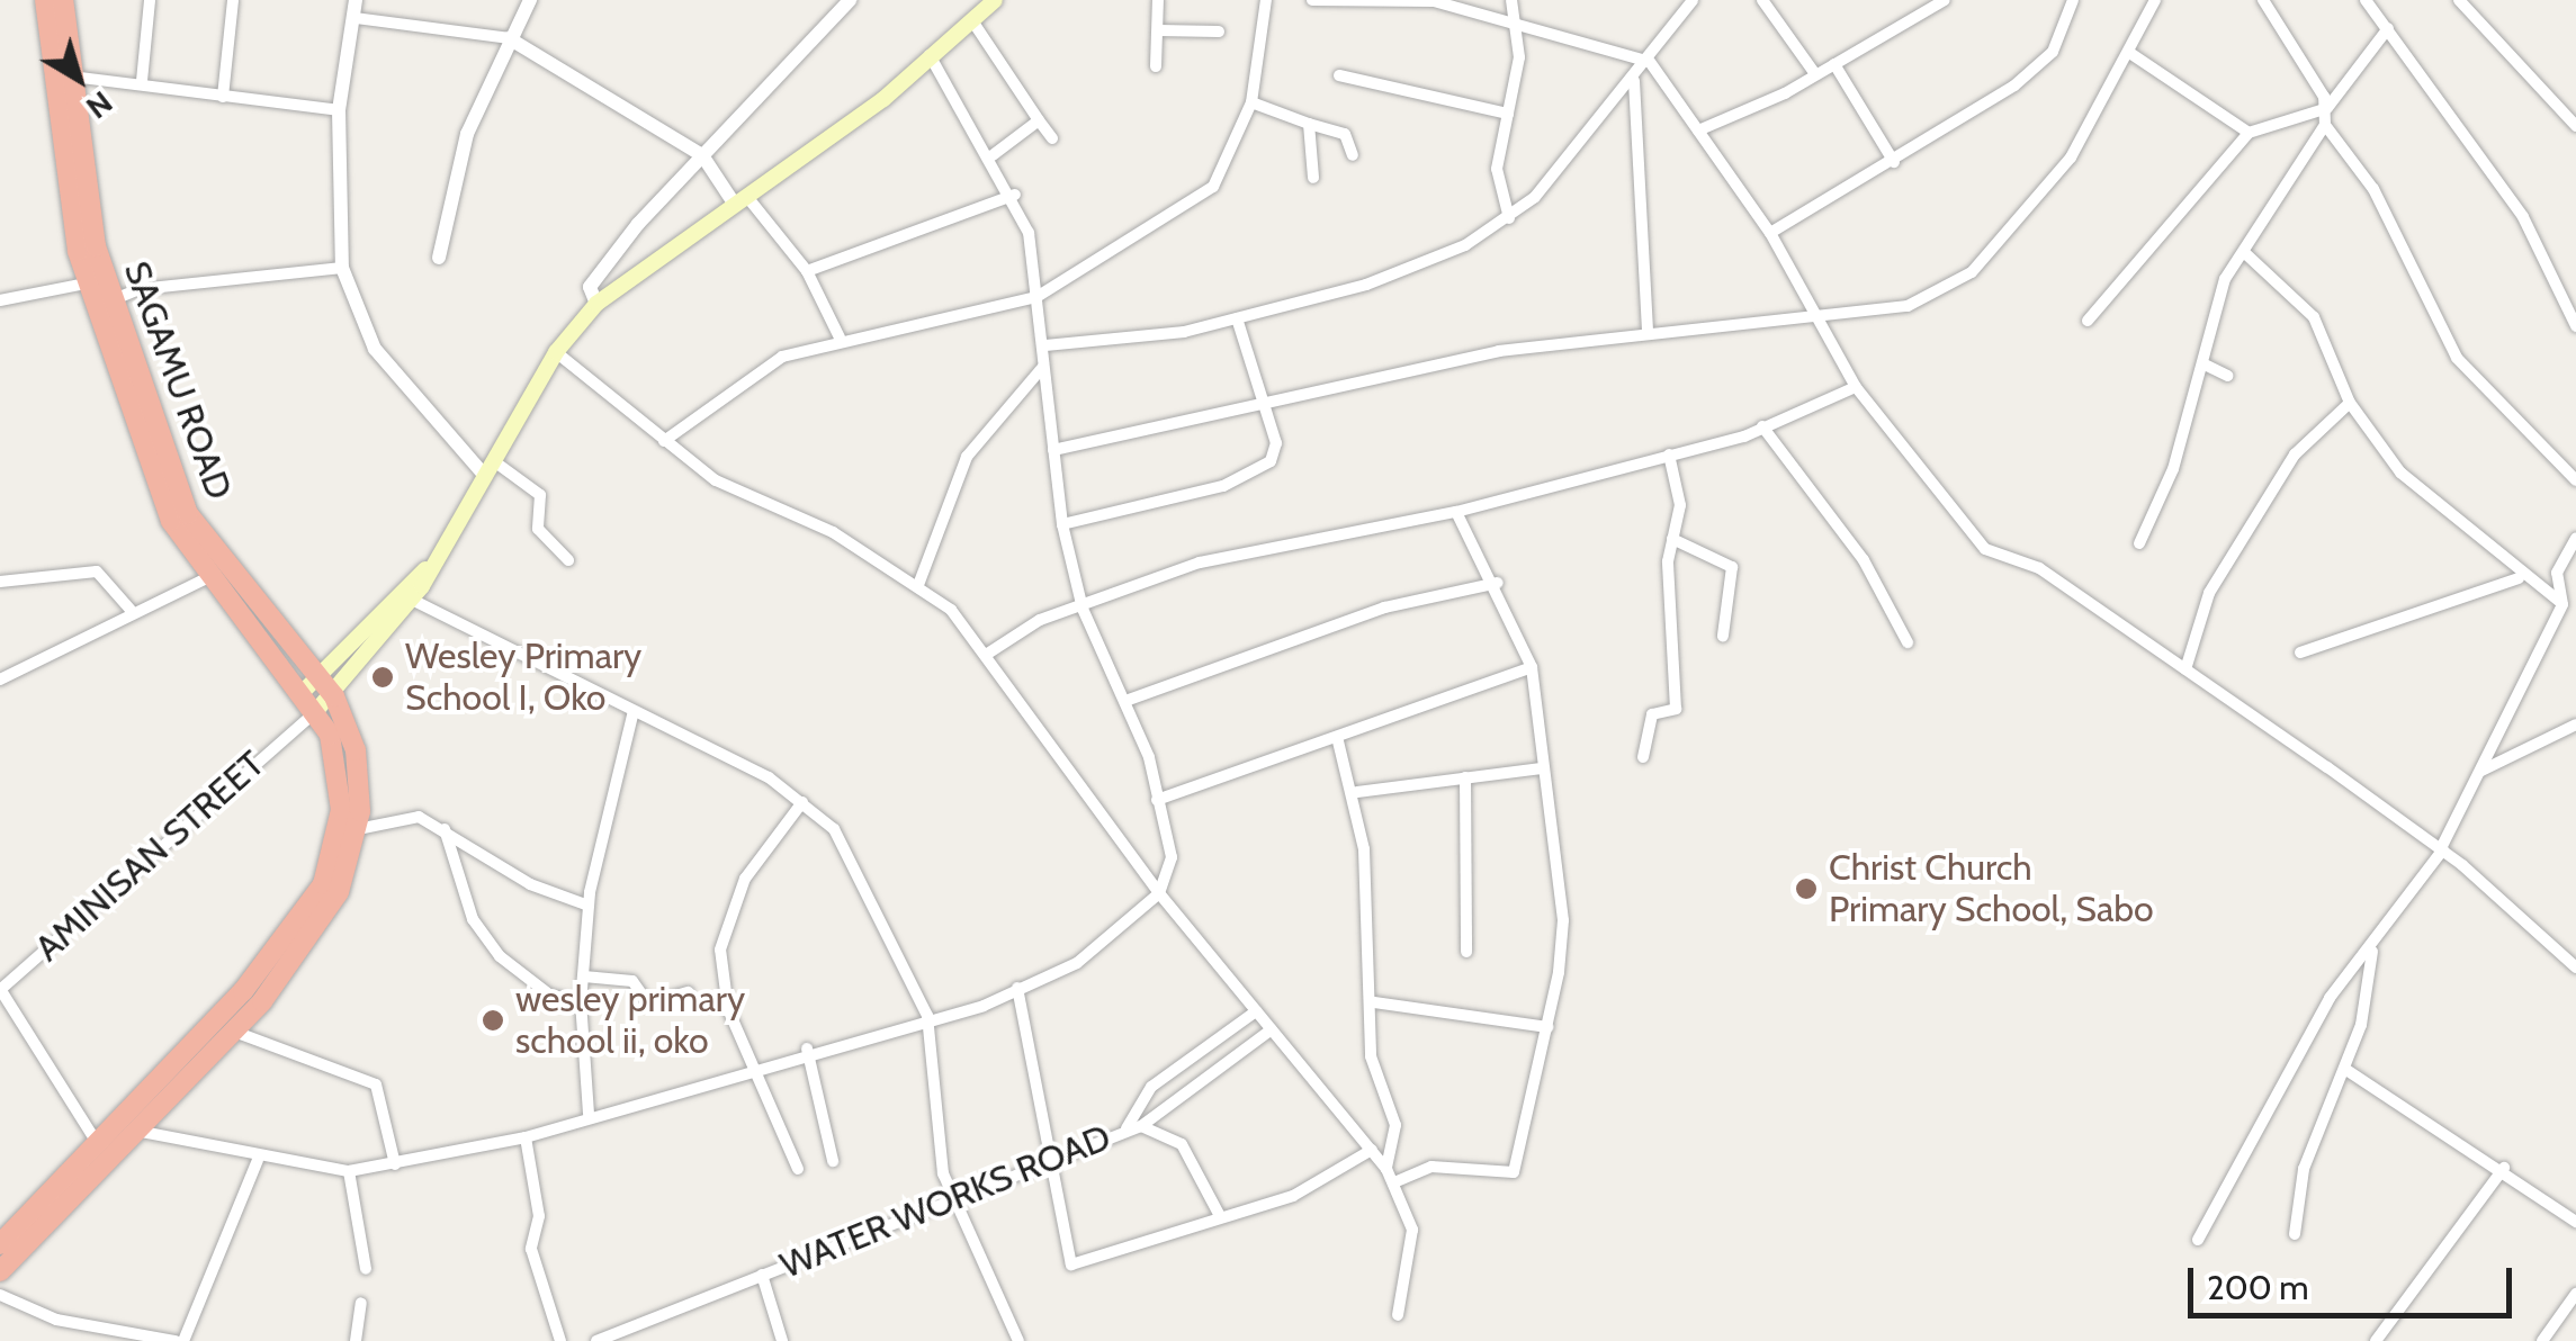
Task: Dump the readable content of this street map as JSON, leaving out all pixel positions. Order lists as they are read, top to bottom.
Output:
{
  "streets": {
    "highway": ["SAGAMU ROAD"],
    "street": ["AMINISAN STREET", "WATER WORKS ROAD"]
  },
  "crossings": [
    ["SAGAMU ROAD", "AMINISAN STREET"]
  ],
  "places": ["Wesley Primary School I, Oko", "Christ Church Primary School, Sabo", "wesley primary school ii, oko"],
  "scale_bar": "200 m",
  "north": "bottom right"
}
